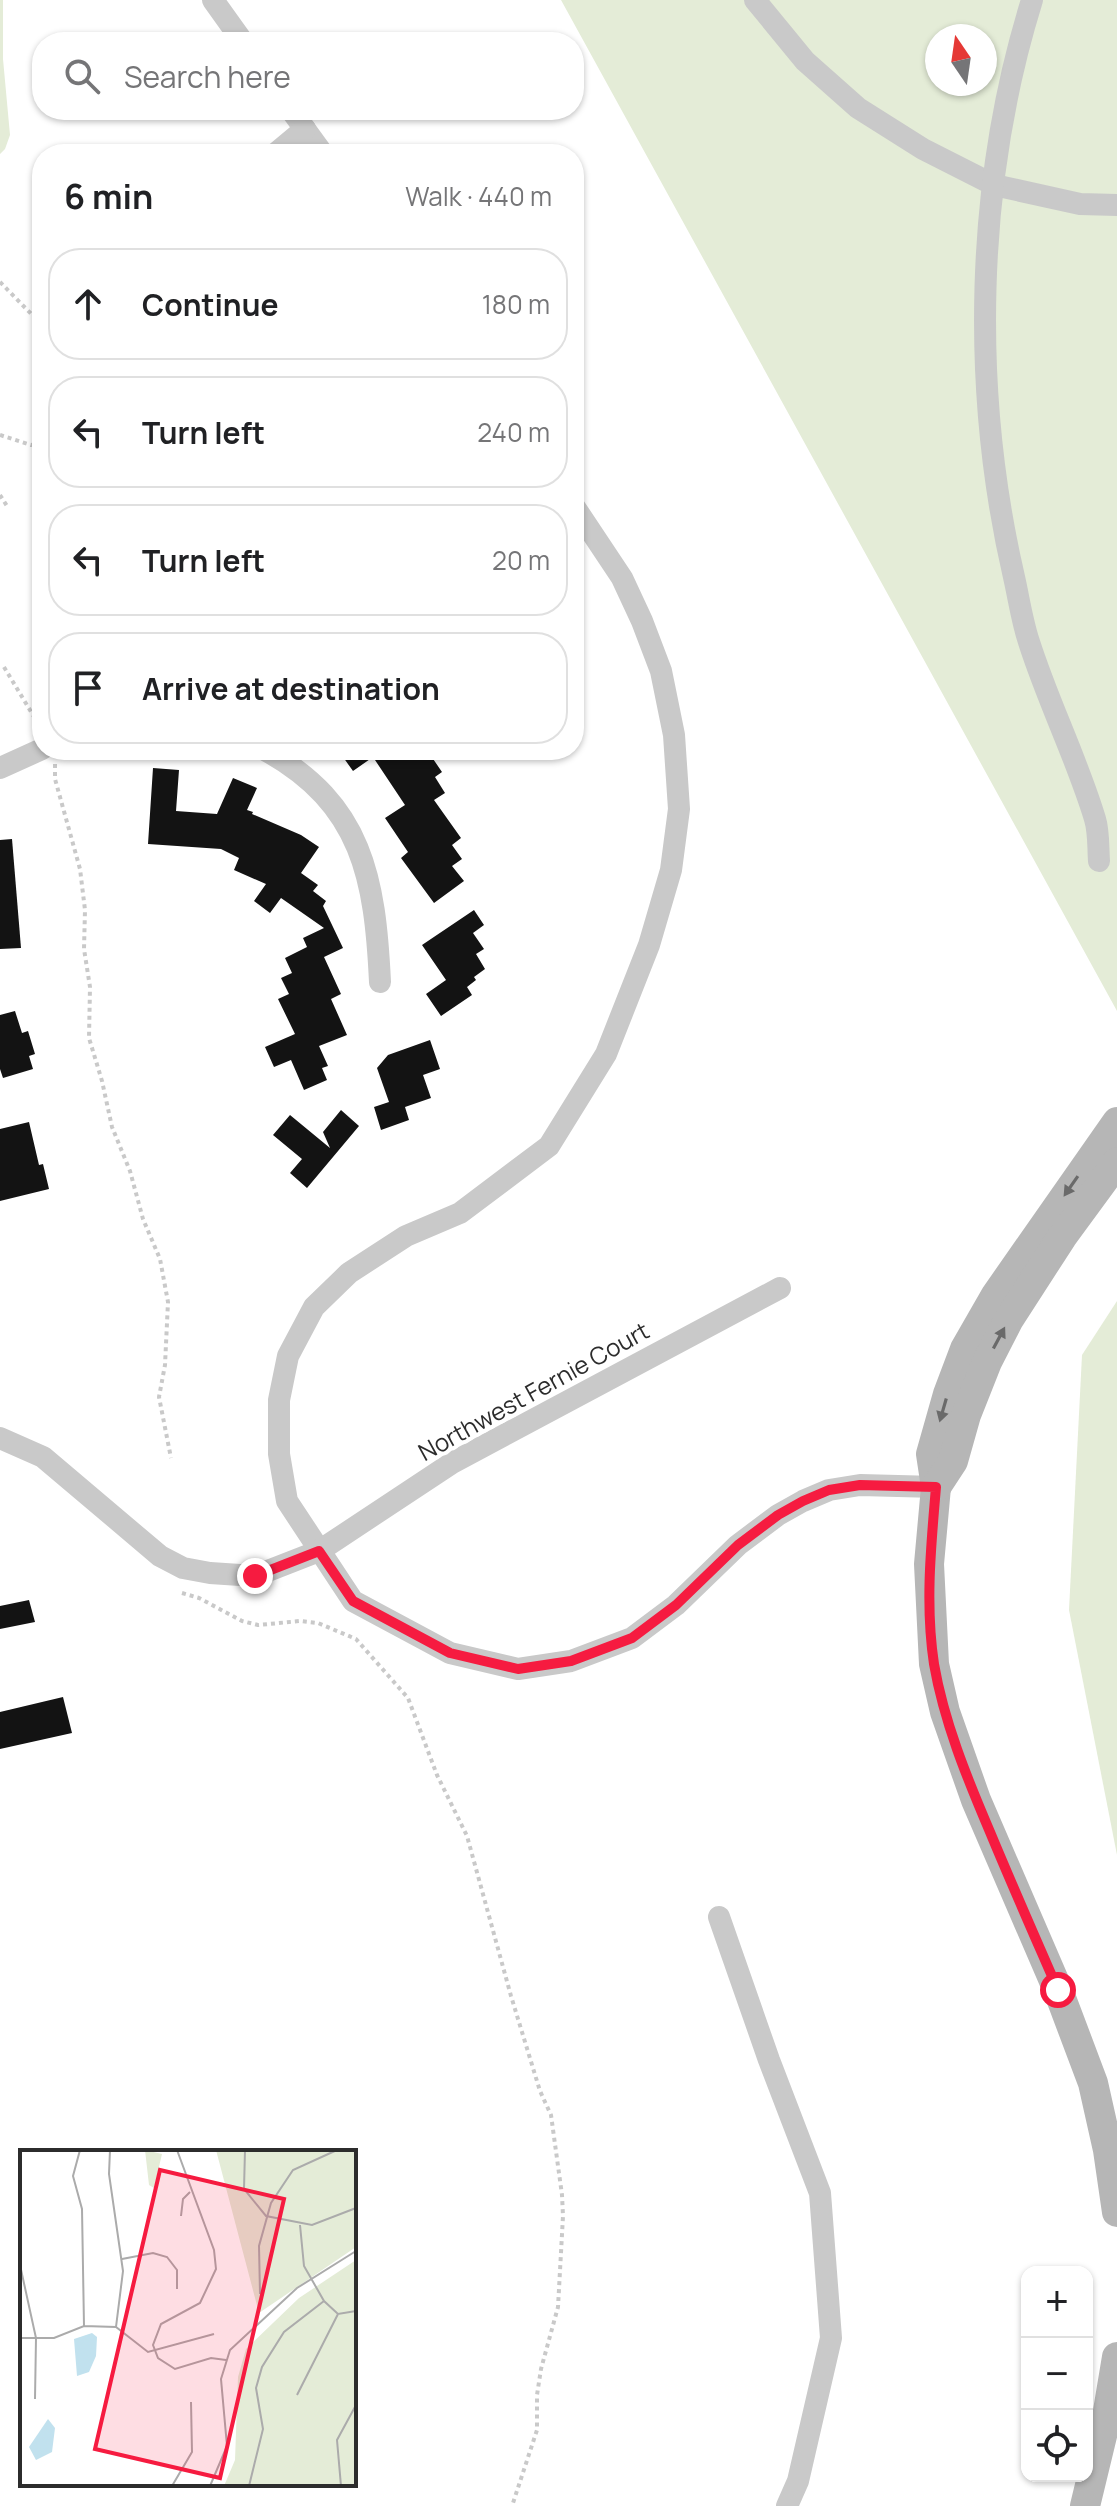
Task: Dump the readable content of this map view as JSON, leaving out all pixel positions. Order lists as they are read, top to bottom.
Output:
{
  "streets": {
    "street": ["Northwest Fernie Court"]
  },
  "north": "top",
  "page": {
    "search": "Search here",
    "heading": ["6 min", "Walk · 440 m"],
    "list": [
      ["Continue", "180 m"],
      ["Turn left", "240 m"],
      ["Turn left", "20 m"],
      "Arrive at destination"
    ],
    "map_buttons": ["+", "−"]
  }
}
